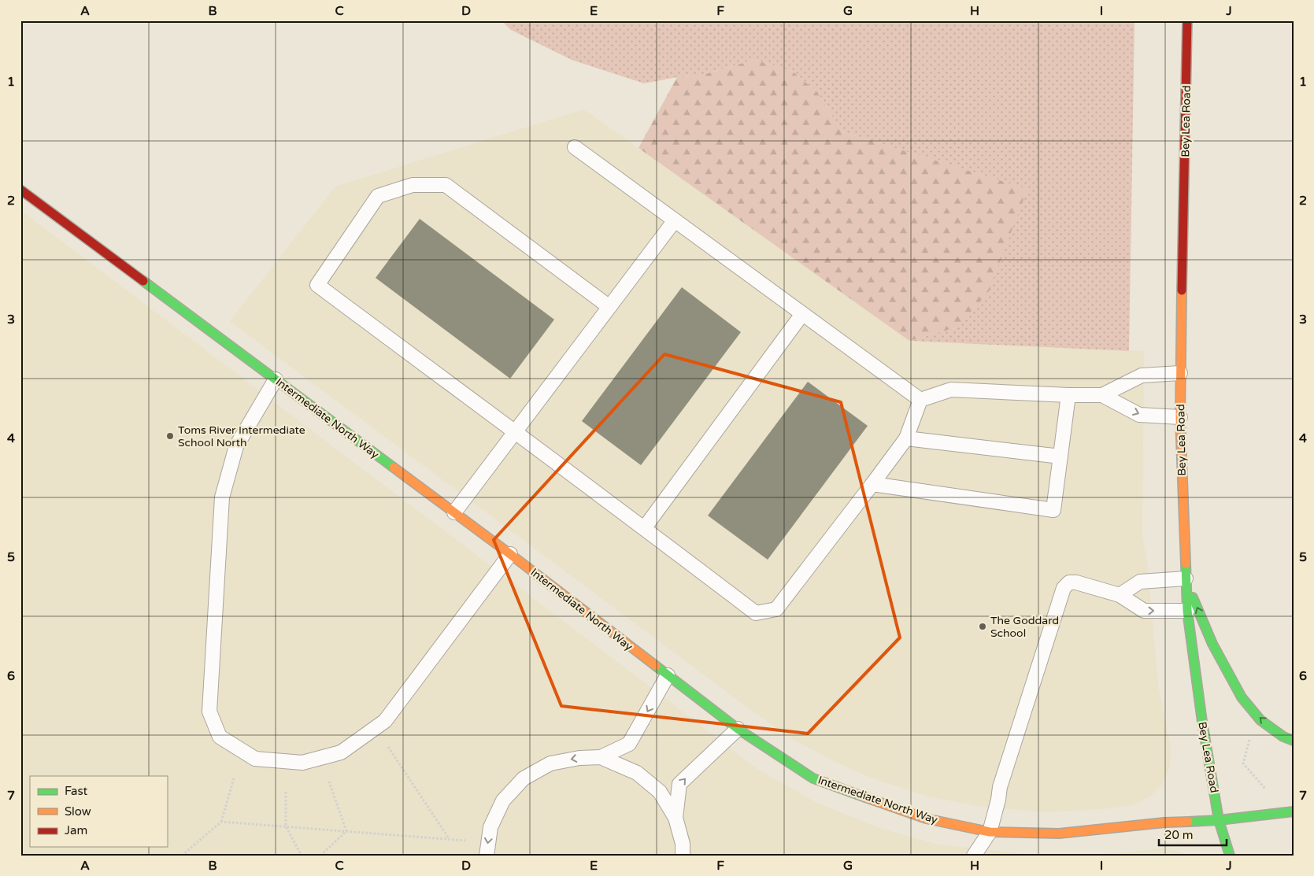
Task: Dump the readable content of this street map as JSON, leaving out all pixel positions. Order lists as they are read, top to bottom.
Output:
{
  "streets": {
    "street": ["Bey Lea Road", "Intermediate North Way"]
  },
  "crossings": [
    ["Bey Lea Road", "Intermediate North Way"]
  ],
  "places": ["Toms River Intermediate School North", "The Goddard School"],
  "legend": ["Fast", "Slow", "Jam"],
  "scale_bar": "20 m",
  "grid": {
    "columns": [
      "A",
      "B",
      "C",
      "D",
      "E",
      "F",
      "G",
      "H",
      "I",
      "J"
    ],
    "rows": [
      "1",
      "2",
      "3",
      "4",
      "5",
      "6",
      "7"
    ]
  }
}
